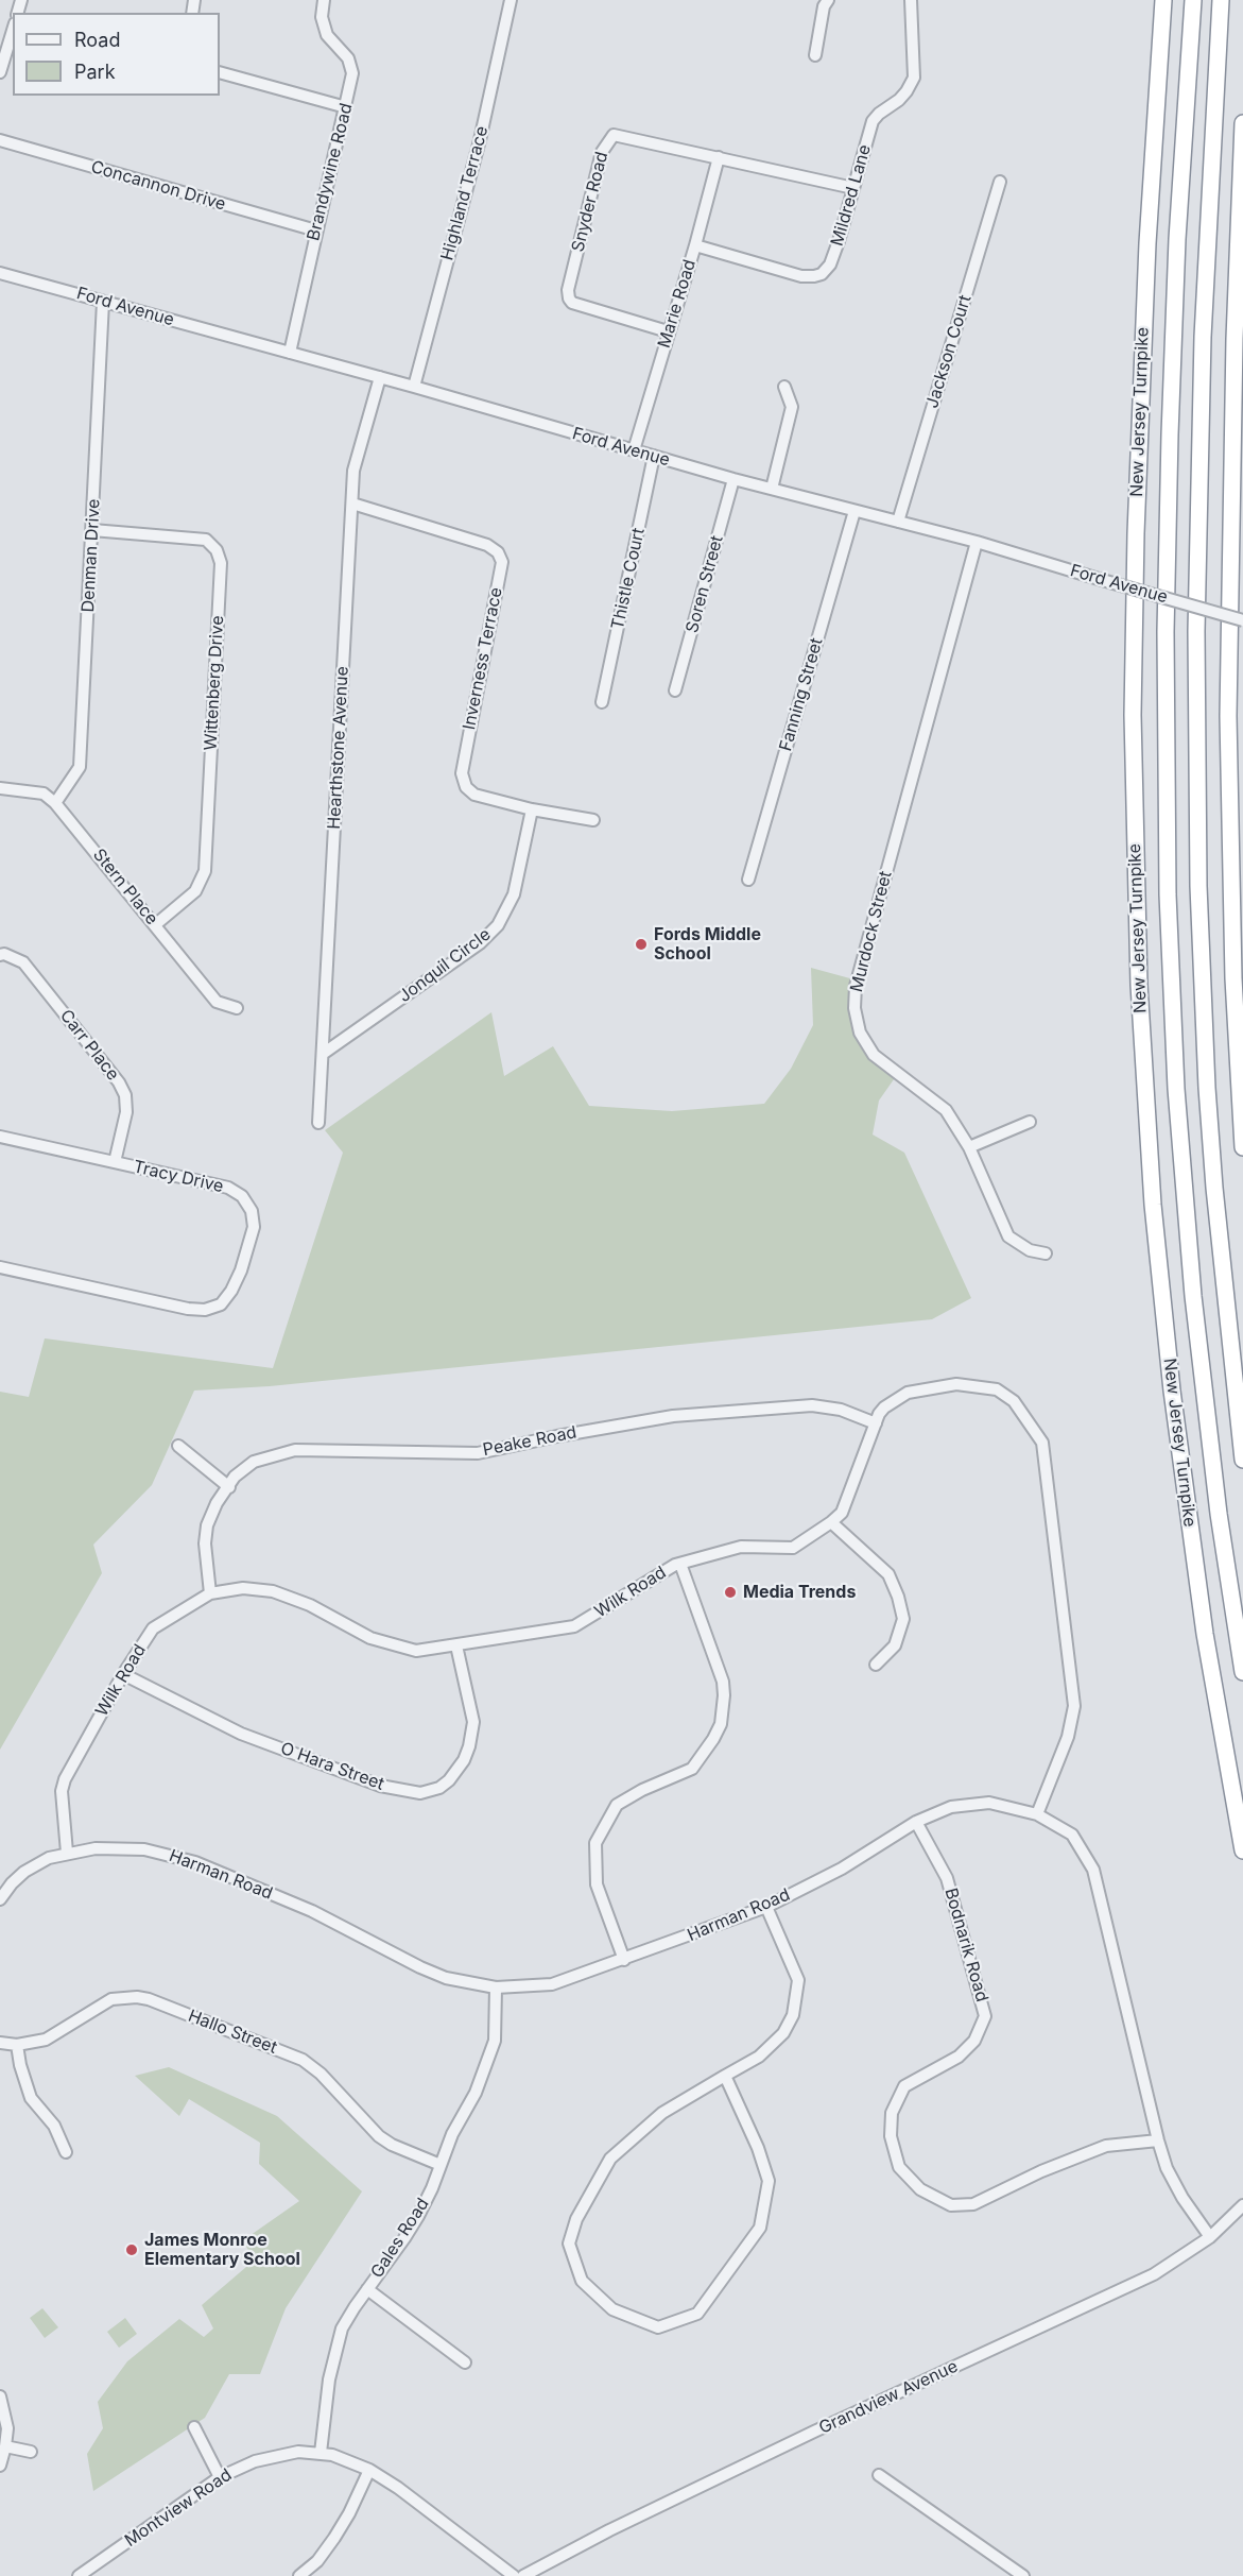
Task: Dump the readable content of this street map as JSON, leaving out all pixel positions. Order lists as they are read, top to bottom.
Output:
{
  "streets": {
    "highway": ["New Jersey Turnpike"],
    "street": [
      "Brandywine Road",
      "Concannon Drive",
      "Highland Terrace",
      "Mildred Lane",
      "Snyder Road",
      "Marie Road",
      "Ford Avenue",
      "Jackson Court",
      "Denman Drive",
      "Thistle Court",
      "Soren Street",
      "Inverness Terrace",
      "Wittenberg Drive",
      "Fanning Street",
      "Hearthstone Avenue",
      "Stern Place",
      "Murdock Street",
      "Jonquil Circle",
      "Carr Place",
      "Tracy Drive",
      "Peake Road",
      "Wilk Road",
      "O Hara Street",
      "Harman Road",
      "Bodnarik Road",
      "Hallo Street",
      "Gales Road",
      "Grandview Avenue",
      "Montview Road"
    ]
  },
  "crossings": [
    ["Brandywine Road", "Concannon Drive"],
    ["Brandywine Road", "Ford Avenue"],
    ["Highland Terrace", "Ford Avenue"],
    ["Mildred Lane", "Snyder Road"],
    ["Mildred Lane", "Marie Road"],
    ["Snyder Road", "Marie Road"],
    ["Marie Road", "Ford Avenue"],
    ["Ford Avenue", "Jackson Court"],
    ["Ford Avenue", "Denman Drive"],
    ["Ford Avenue", "Thistle Court"],
    ["Ford Avenue", "Soren Street"],
    ["Ford Avenue", "Fanning Street"],
    ["Ford Avenue", "Hearthstone Avenue"],
    ["Ford Avenue", "Murdock Street"],
    ["Denman Drive", "Wittenberg Drive"],
    ["Denman Drive", "Stern Place"],
    ["Inverness Terrace", "Hearthstone Avenue"],
    ["Inverness Terrace", "Jonquil Circle"],
    ["Wittenberg Drive", "Stern Place"],
    ["Hearthstone Avenue", "Jonquil Circle"],
    ["Carr Place", "Tracy Drive"],
    ["Peake Road", "Wilk Road"],
    ["Wilk Road", "O Hara Street"],
    ["Wilk Road", "Harman Road"],
    ["Harman Road", "Bodnarik Road"],
    ["Harman Road", "Gales Road"],
    ["Harman Road", "Grandview Avenue"],
    ["Hallo Street", "Gales Road"],
    ["Gales Road", "Montview Road"]
  ],
  "places": ["Fords Middle School", "Media Trends", "James Monroe Elementary School"],
  "legend": ["Road", "Park"]
}
